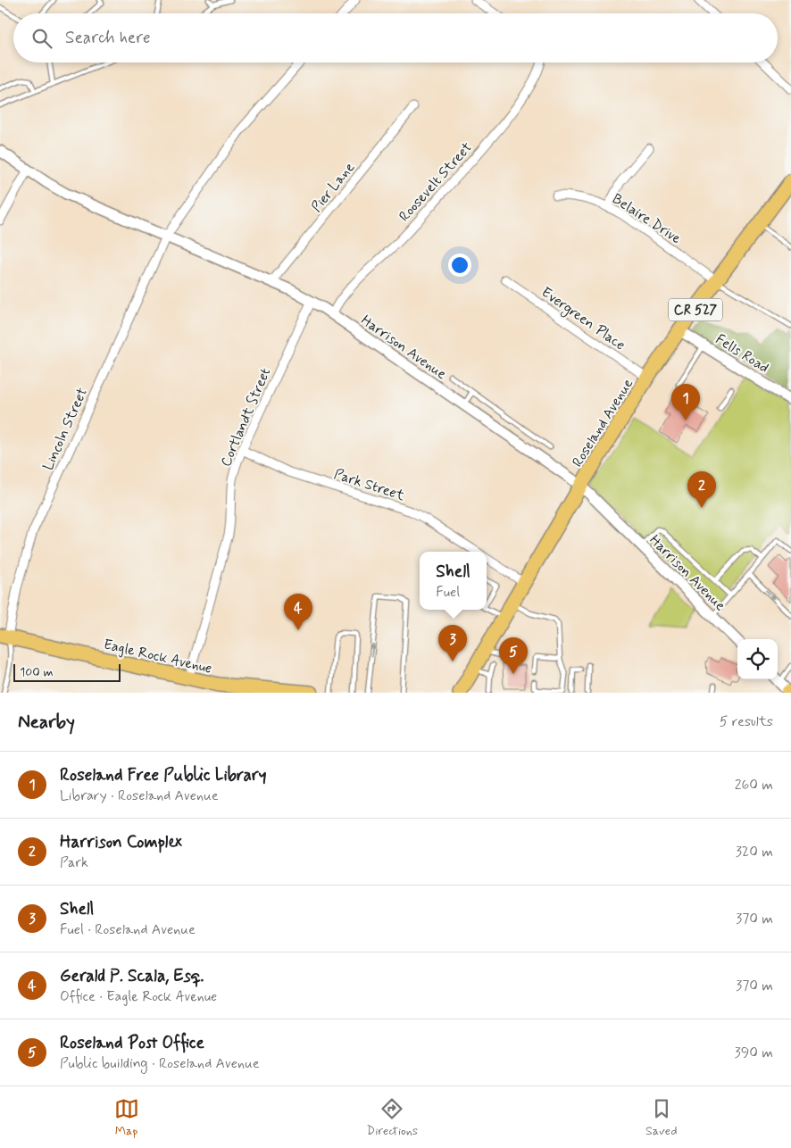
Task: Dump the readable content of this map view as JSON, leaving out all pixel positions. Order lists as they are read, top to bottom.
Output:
{
  "streets": {
    "main road": ["CR 527", "Roseland Avenue", "Eagle Rock Avenue"],
    "street": [
      "Roosevelt Street",
      "Pier Lane",
      "Belaire Drive",
      "Evergreen Place",
      "Harrison Avenue",
      "Fells Road",
      "Cortlandt Street",
      "Lincoln Street",
      "Park Street"
    ]
  },
  "crossings": [
    ["Roosevelt Street", "Harrison Avenue"],
    ["Pier Lane", "Harrison Avenue"],
    ["Belaire Drive", "Roseland Avenue"],
    ["Evergreen Place", "Roseland Avenue"],
    ["Harrison Avenue", "Cortlandt Street"],
    ["Harrison Avenue", "Roseland Avenue"],
    ["Harrison Avenue", "Lincoln Street"],
    ["Fells Road", "Roseland Avenue"],
    ["Cortlandt Street", "Park Street"],
    ["Cortlandt Street", "Eagle Rock Avenue"],
    ["Roseland Avenue", "Park Street"],
    ["Lincoln Street", "Eagle Rock Avenue"]
  ],
  "scale_bar": "100 m",
  "page": {
    "search": "Search here",
    "pins": [
      "1",
      "2",
      "4",
      "3",
      "5"
    ],
    "popup": ["Shell", "Fuel"],
    "scale": "100 m",
    "heading": ["Nearby", "5 results"],
    "list": [
      {
        "mark": "1",
        "name": "Roseland Free Public Library",
        "note": "Library · Roseland Avenue",
        "value": "260 m"
      },
      {
        "mark": "2",
        "name": "Harrison Complex",
        "note": "Park",
        "value": "320 m"
      },
      {
        "mark": "3",
        "name": "Shell",
        "note": "Fuel · Roseland Avenue",
        "value": "370 m"
      },
      {
        "mark": "4",
        "name": "Gerald P. Scala, Esq.",
        "note": "Office · Eagle Rock Avenue",
        "value": "370 m"
      },
      {
        "mark": "5",
        "name": "Roseland Post Office",
        "note": "Public building · Roseland Avenue",
        "value": "390 m"
      }
    ],
    "nav": ["Map", "Directions", "Saved"]
  }
}
